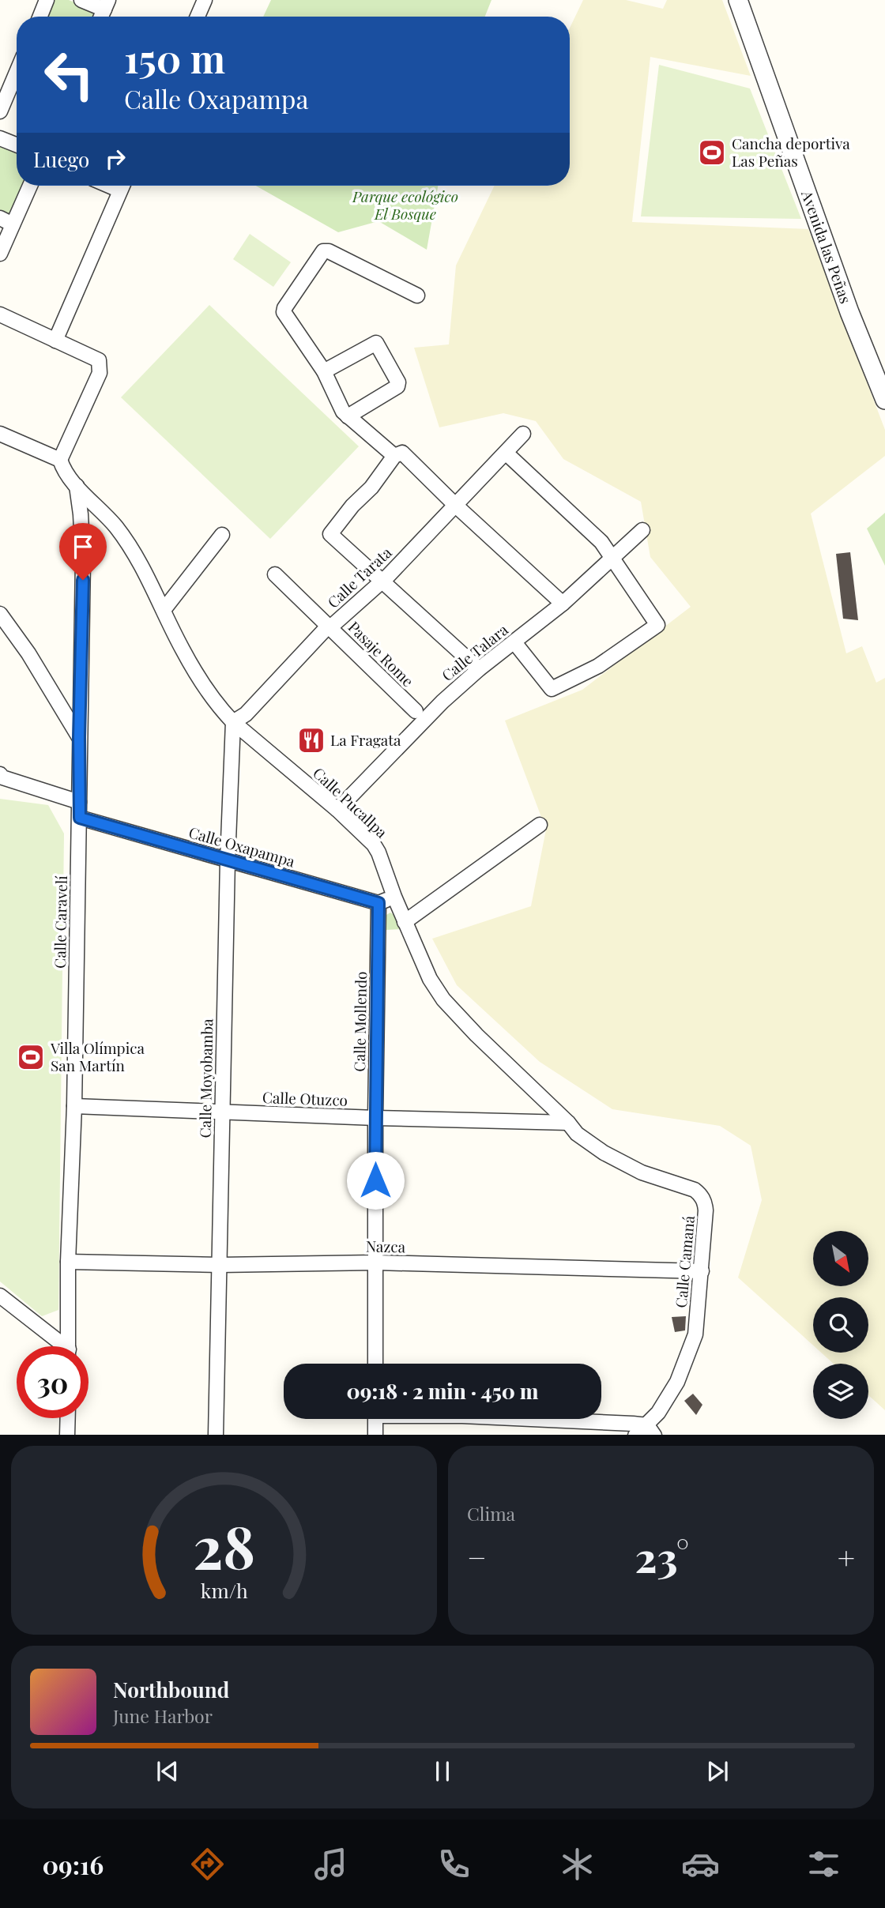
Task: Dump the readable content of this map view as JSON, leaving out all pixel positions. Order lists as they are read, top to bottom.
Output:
{
  "streets": {
    "street": [
      "Avenida las Peñas",
      "Calle Tarata",
      "Calle Talara",
      "Pasaje Rome",
      "Calle Pucallpa",
      "Calle Oxapampa",
      "Calle Caravelí",
      "Calle Mollendo",
      "Calle Moyobamba",
      "Calle Otuzco",
      "Nazca",
      "Calle Camaná"
    ]
  },
  "crossings": [
    ["Calle Tarata", "Pasaje Rome"],
    ["Calle Tarata", "Calle Pucallpa"],
    ["Calle Tarata", "Calle Moyobamba"],
    ["Calle Talara", "Calle Pucallpa"],
    ["Calle Pucallpa", "Calle Caravelí"],
    ["Calle Pucallpa", "Calle Moyobamba"],
    ["Calle Pucallpa", "Calle Otuzco"],
    ["Calle Pucallpa", "Calle Camaná"],
    ["Calle Oxapampa", "Calle Caravelí"],
    ["Calle Oxapampa", "Calle Mollendo"],
    ["Calle Oxapampa", "Calle Moyobamba"],
    ["Calle Caravelí", "Calle Otuzco"],
    ["Calle Caravelí", "Nazca"],
    ["Calle Mollendo", "Calle Otuzco"],
    ["Calle Mollendo", "Nazca"],
    ["Calle Moyobamba", "Calle Otuzco"],
    ["Calle Moyobamba", "Nazca"],
    ["Calle Otuzco", "Calle Camaná"],
    ["Nazca", "Calle Camaná"]
  ],
  "parks": ["Parque ecológico El Bosque"],
  "places": {
    "sports": ["Cancha deportiva Las Peñas", "Villa Olímpica San Martín"],
    "restaurant": ["La Fragata"]
  },
  "north": "bottom right",
  "page": {
    "turn": ["150 m", "Calle Oxapampa"],
    "then": "Luego",
    "limit": "30",
    "trip": "09:18 · 2 min · 450 m",
    "tile": "Clima",
    "heat": ["−", "23°", "+"],
    "song": ["Northbound", "June Harbor"],
    "tabs": "09:16",
    "gauge": ["28", "km/h"]
  }
}
